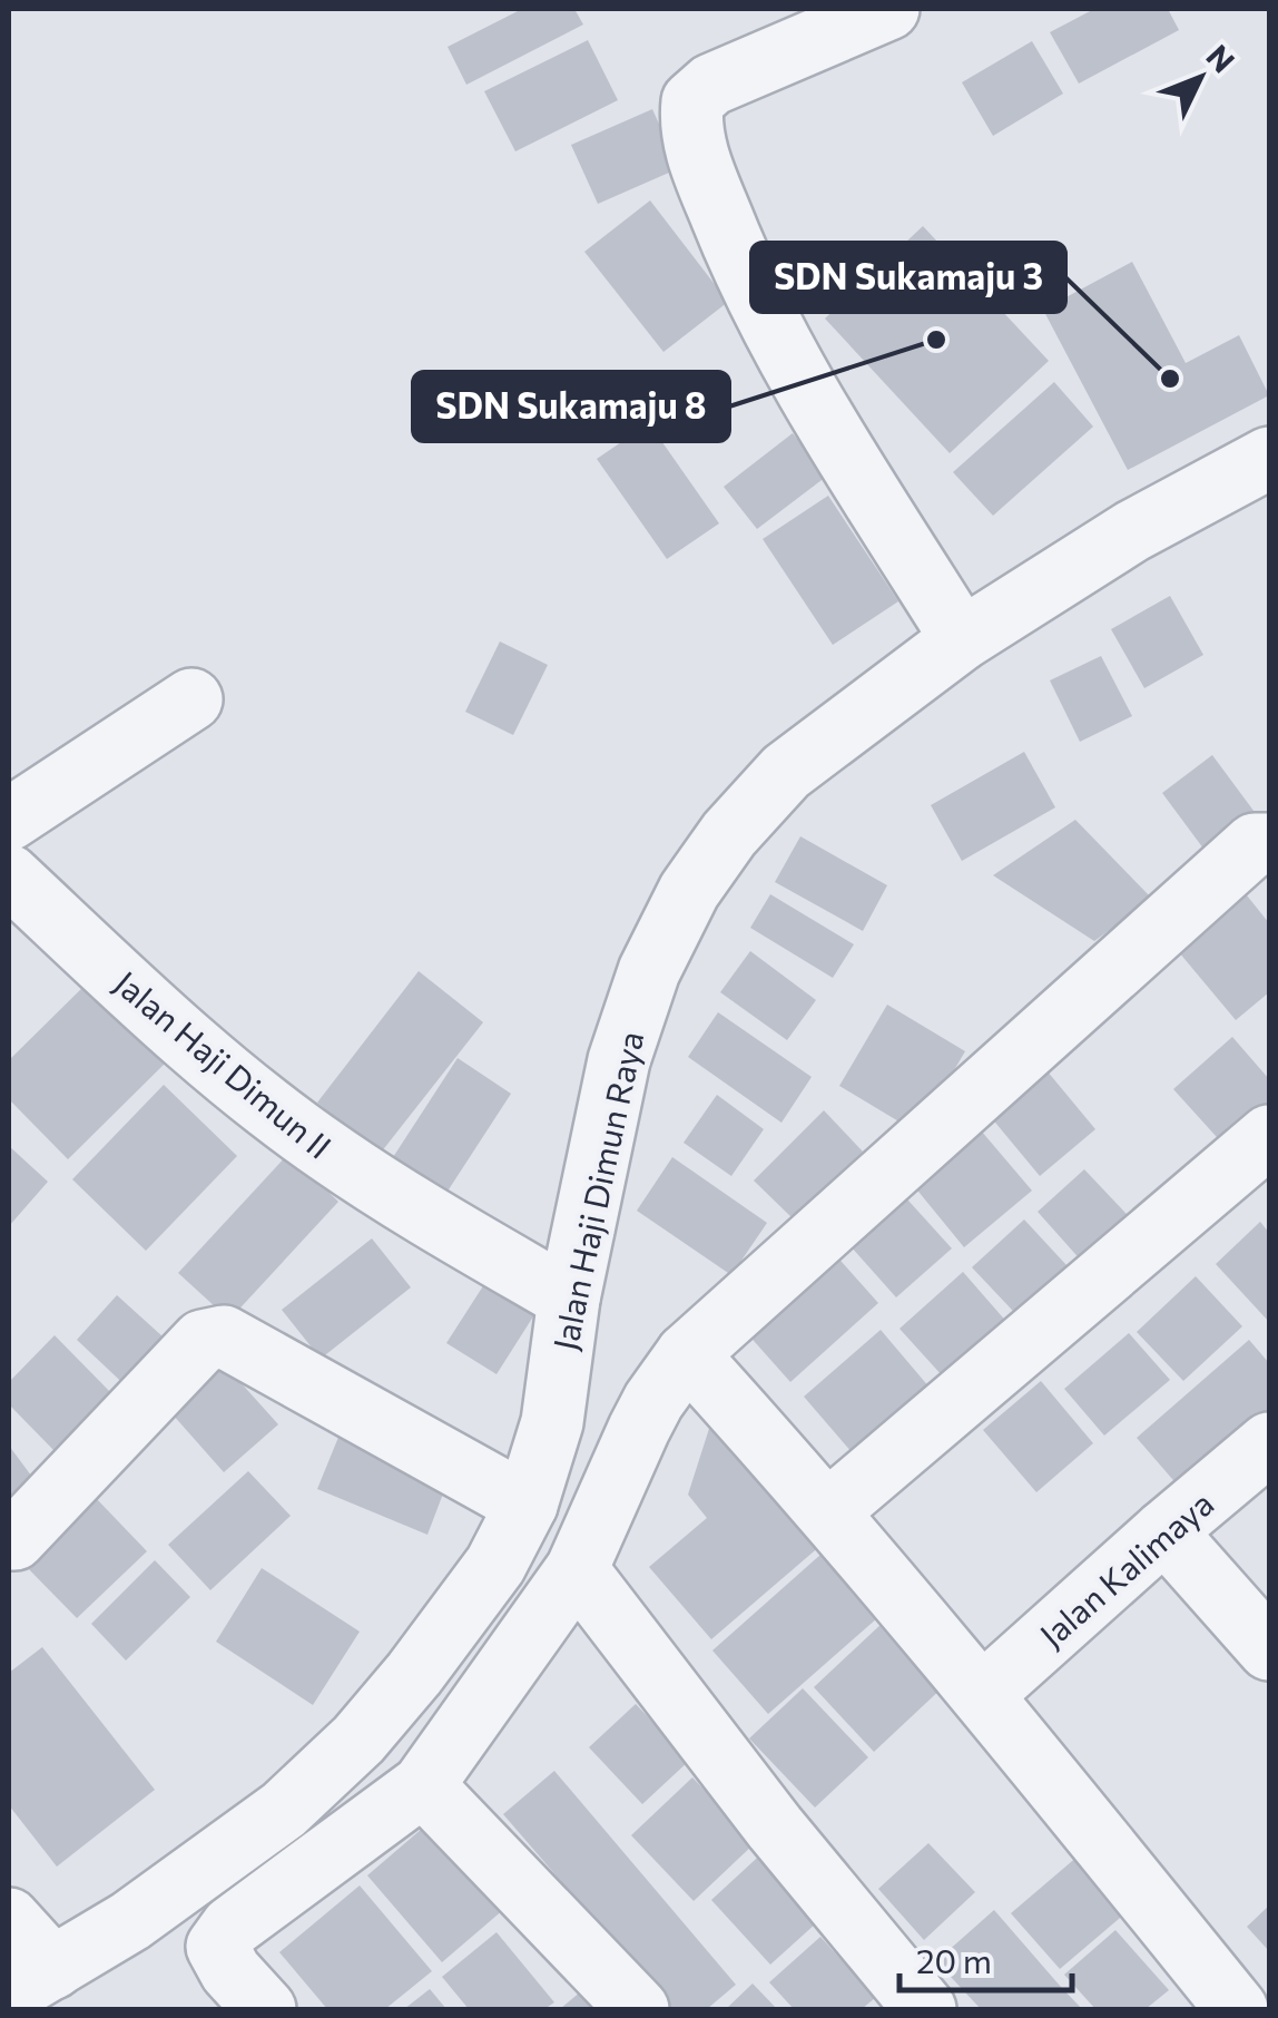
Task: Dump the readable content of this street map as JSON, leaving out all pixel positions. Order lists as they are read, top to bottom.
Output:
{
  "streets": {
    "street": ["Jalan Haji Dimun II", "Jalan Haji Dimun Raya", "Jalan Kalimaya"]
  },
  "crossings": [
    ["Jalan Haji Dimun II", "Jalan Haji Dimun Raya"]
  ],
  "places": ["SDN Sukamaju 8", "SDN Sukamaju 3"],
  "scale_bar": "20 m",
  "north": "top right"
}
